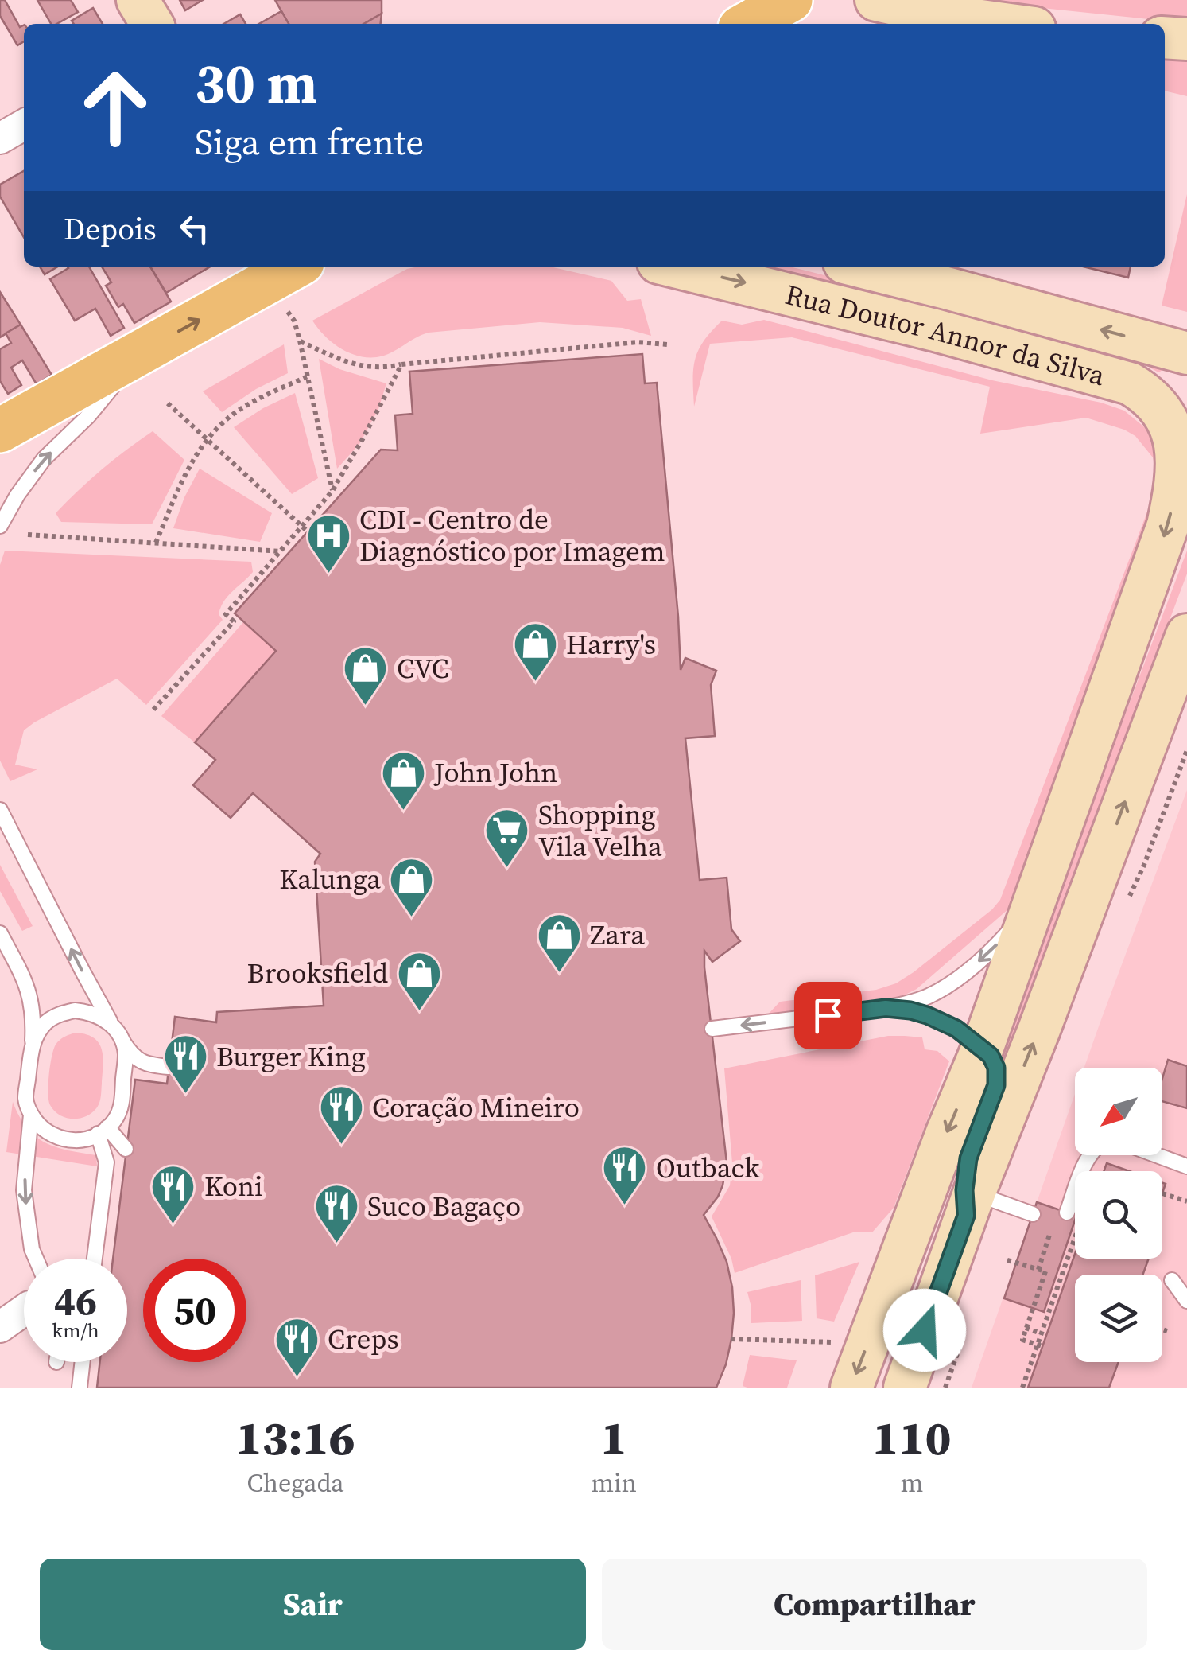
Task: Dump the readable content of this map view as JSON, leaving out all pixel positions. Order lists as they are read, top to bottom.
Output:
{
  "streets": {
    "main road": ["Rua Doutor Annor da Silva"]
  },
  "places": {
    "hospital": ["CDI - Centro de Diagnóstico por Imagem"],
    "shop": [
      "Harry's",
      "CVC",
      "John John",
      "Kalunga",
      "Zara",
      "Brooksfield"
    ],
    "supermarket": ["Shopping Vila Velha"],
    "restaurant": [
      "Burger King",
      "Coração Mineiro",
      "Outback",
      "Koni",
      "Suco Bagaço",
      "Creps"
    ]
  },
  "north": "bottom left",
  "page": {
    "turn": ["30 m", "Siga em frente"],
    "then": "Depois",
    "speed": "46 km/h",
    "limit": "50",
    "eta": [
      "13:16",
      "Chegada",
      "1",
      "min",
      "110",
      "m"
    ],
    "buttons": ["Sair", "Compartilhar"]
  }
}
